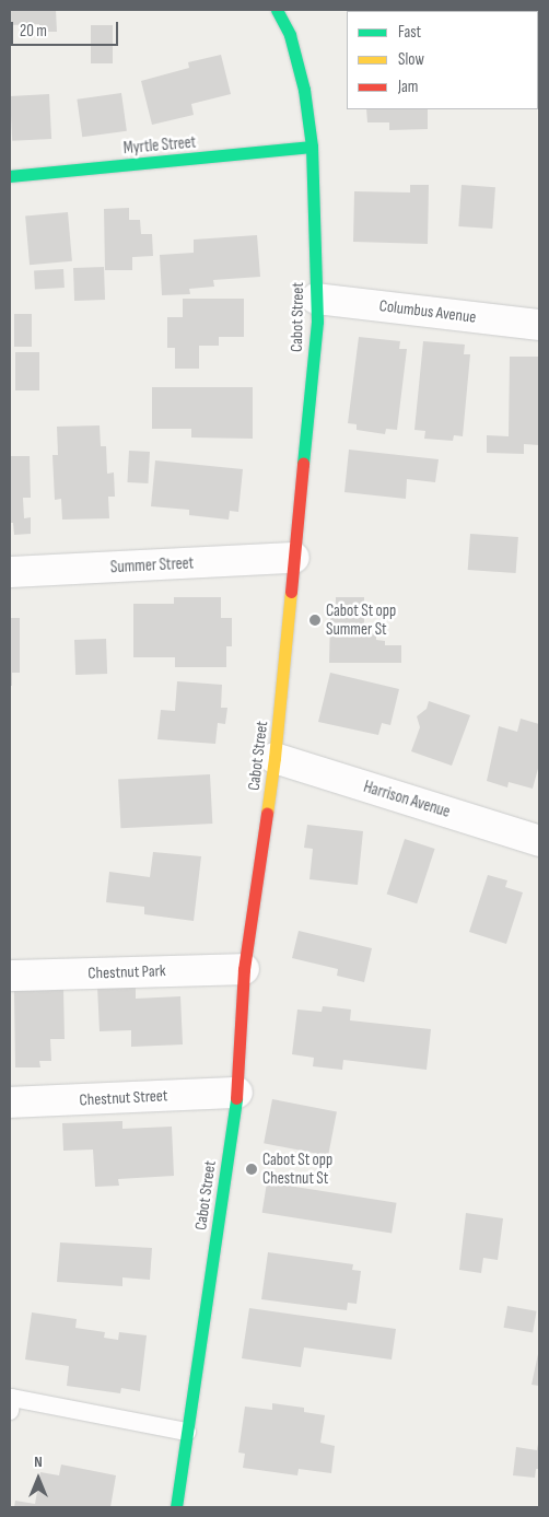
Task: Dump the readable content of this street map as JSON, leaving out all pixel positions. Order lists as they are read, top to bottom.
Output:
{
  "streets": {
    "main road": ["Myrtle Street", "Cabot Street"],
    "street": [
      "Columbus Avenue",
      "Summer Street",
      "Harrison Avenue",
      "Chestnut Park",
      "Chestnut Street"
    ]
  },
  "crossings": [
    ["Myrtle Street", "Cabot Street"],
    ["Columbus Avenue", "Cabot Street"],
    ["Cabot Street", "Summer Street"],
    ["Cabot Street", "Harrison Avenue"],
    ["Cabot Street", "Chestnut Park"],
    ["Cabot Street", "Chestnut Street"]
  ],
  "places": ["Cabot St opp Summer St", "Cabot St opp Chestnut St"],
  "legend": ["Fast", "Slow", "Jam"],
  "scale_bar": "20 m",
  "north": "top"
}
